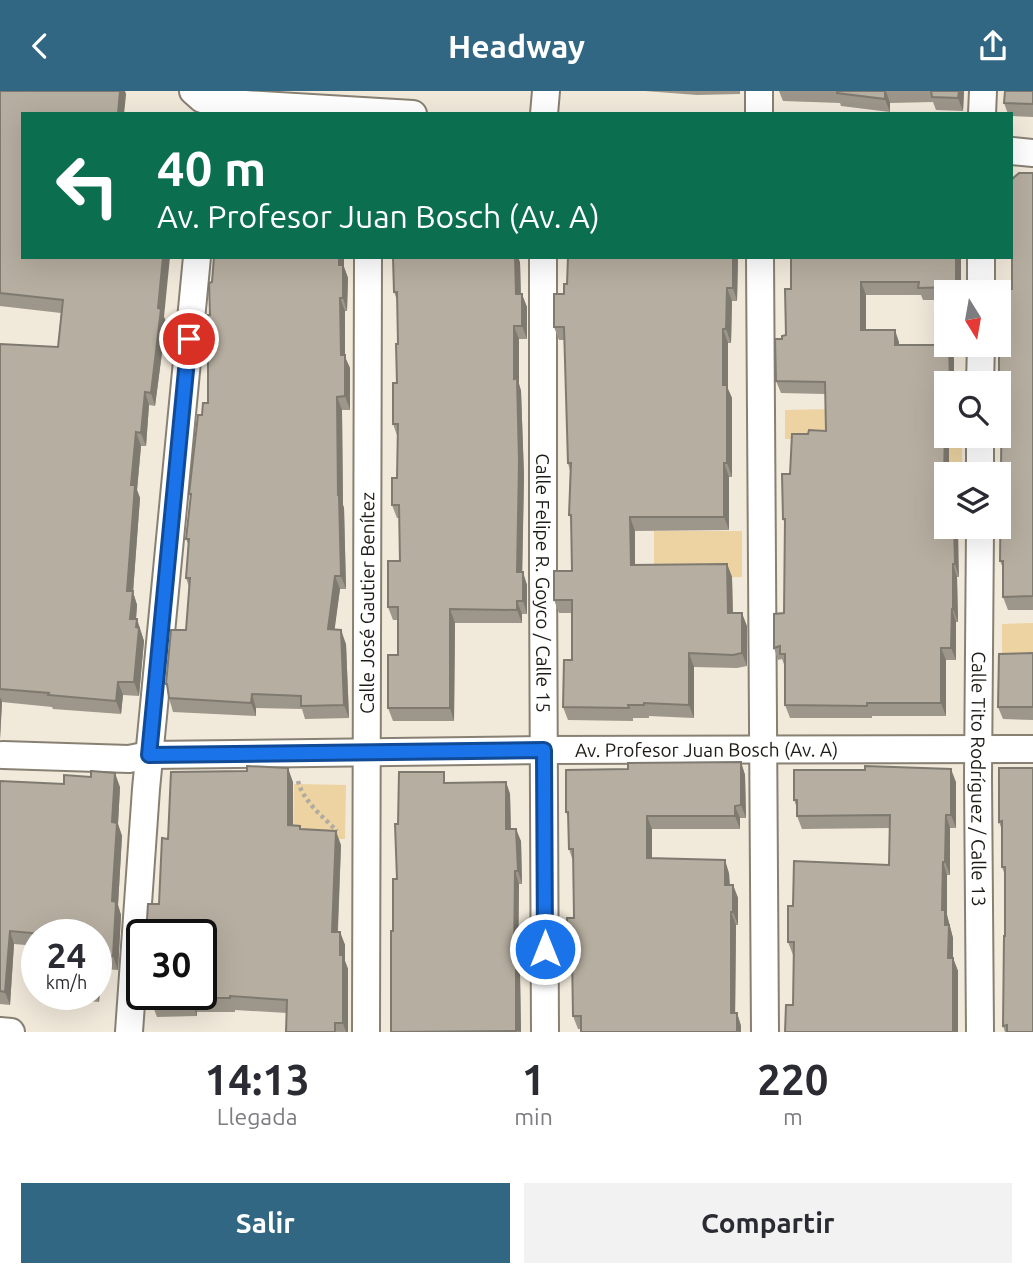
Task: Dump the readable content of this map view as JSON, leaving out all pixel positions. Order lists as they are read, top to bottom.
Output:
{
  "streets": {
    "street": [
      "Calle Felipe R. Goyco / Calle 15",
      "Calle José Gautier Benítez",
      "Av. Profesor Juan Bosch (Av. A)",
      "Calle Tito Rodríguez / Calle 13"
    ]
  },
  "crossings": [
    ["Calle Felipe R. Goyco / Calle 15", "Av. Profesor Juan Bosch (Av. A)"],
    ["Calle José Gautier Benítez", "Av. Profesor Juan Bosch (Av. A)"],
    ["Av. Profesor Juan Bosch (Av. A)", "Calle Tito Rodríguez / Calle 13"]
  ],
  "north": "bottom",
  "page": {
    "header": "Headway",
    "turn": ["40 m", "Av. Profesor Juan Bosch (Av. A)"],
    "speed": "24 km/h",
    "limit": "30",
    "eta": [
      "14:13",
      "Llegada",
      "1",
      "min",
      "220",
      "m"
    ],
    "buttons": ["Salir", "Compartir"]
  }
}
